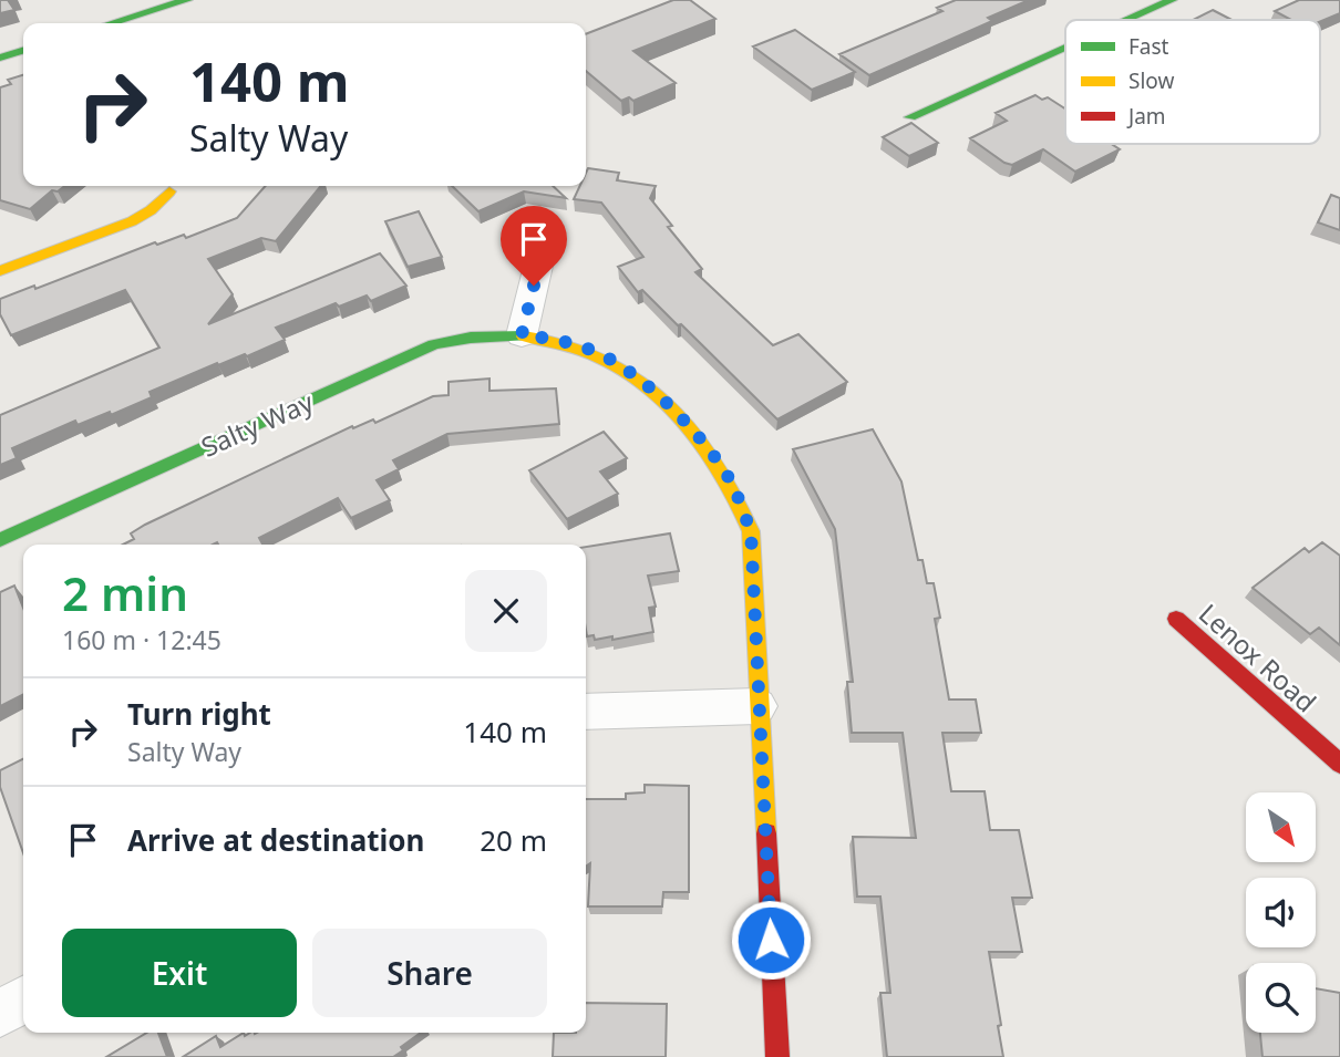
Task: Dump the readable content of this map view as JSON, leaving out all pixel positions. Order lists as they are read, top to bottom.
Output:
{
  "streets": {
    "street": ["Salty Way", "Lenox Road"]
  },
  "legend": ["Fast", "Slow", "Jam"],
  "north": "bottom right",
  "page": {
    "turn": ["140 m", "Salty Way"],
    "heading": ["2 min", "160 m · 12:45"],
    "list": [
      {
        "name": "Turn right",
        "note": "Salty Way",
        "value": "140 m"
      },
      {
        "name": "Arrive at destination",
        "value": "20 m"
      }
    ],
    "buttons": ["Exit", "Share"]
  }
}
